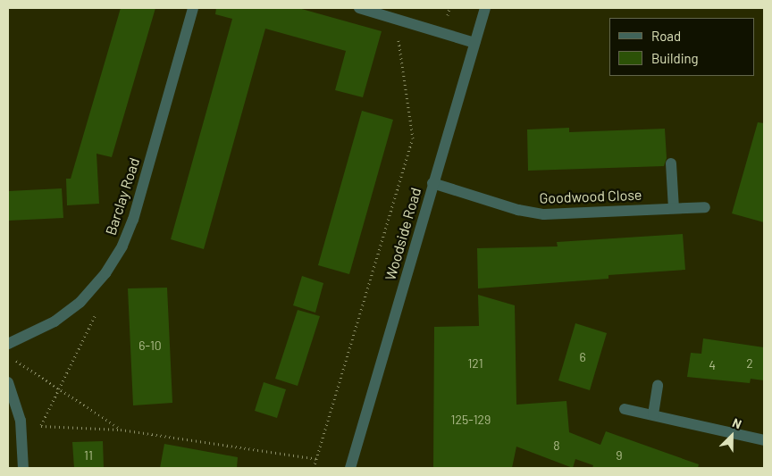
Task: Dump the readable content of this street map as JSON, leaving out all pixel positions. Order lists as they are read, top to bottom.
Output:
{
  "streets": {
    "street": ["Barclay Road", "Goodwood Close", "Woodside Road"]
  },
  "crossings": [
    ["Goodwood Close", "Woodside Road"]
  ],
  "house_numbers": [
    "6-10",
    "6",
    "121",
    "2",
    "4",
    "125-129",
    "8",
    "11",
    "9"
  ],
  "legend": ["Road", "Building"],
  "north": "top right"
}
